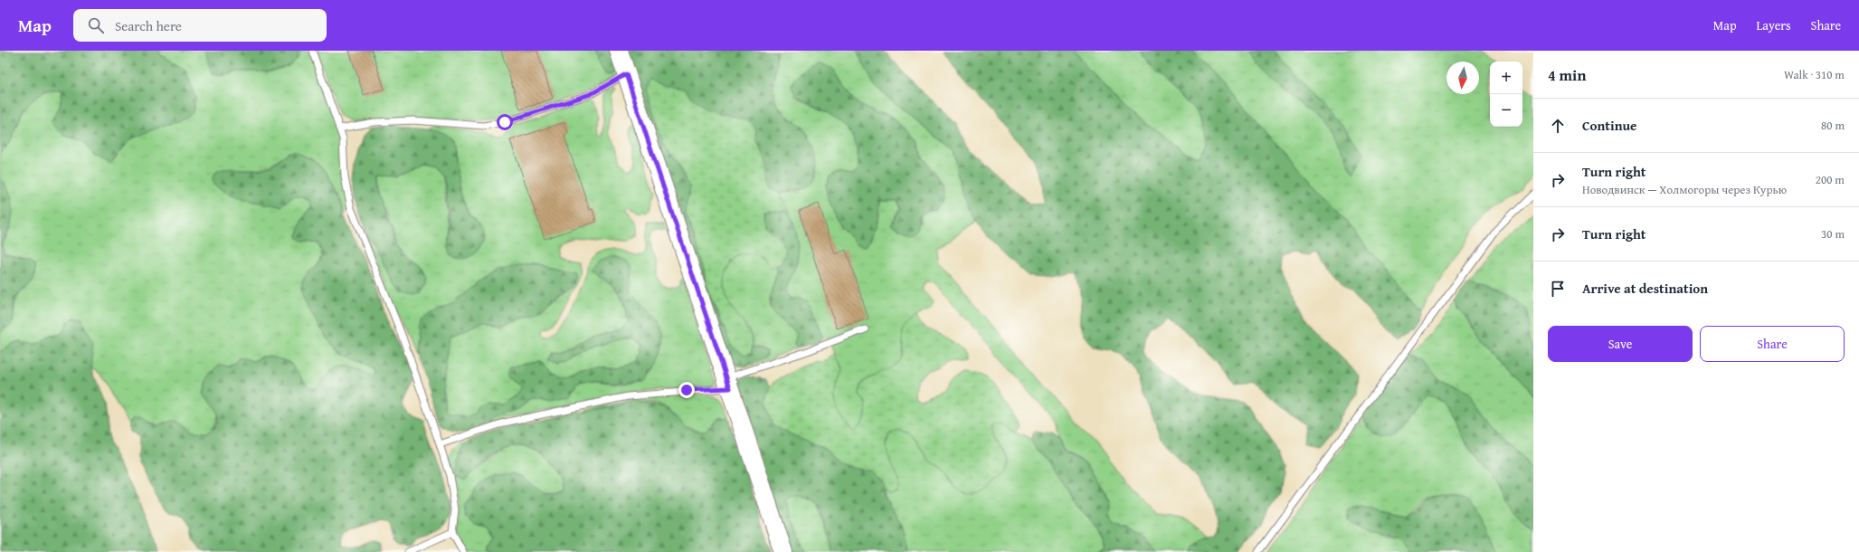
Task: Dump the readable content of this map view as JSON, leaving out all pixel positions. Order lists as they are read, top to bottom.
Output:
{
  "north": "bottom",
  "page": {
    "header": "Map",
    "search": "Search here",
    "nav": ["Map", "Layers", "Share"],
    "heading": ["4 min", "Walk · 310 m"],
    "map_buttons": ["+", "−"],
    "list": [
      ["Continue", "80 m"],
      ["Turn right", "Новодвинск — Холмогоры через Курью", "200 m"],
      ["Turn right", "30 m"],
      "Arrive at destination"
    ],
    "buttons": ["Save", "Share"]
  }
}
